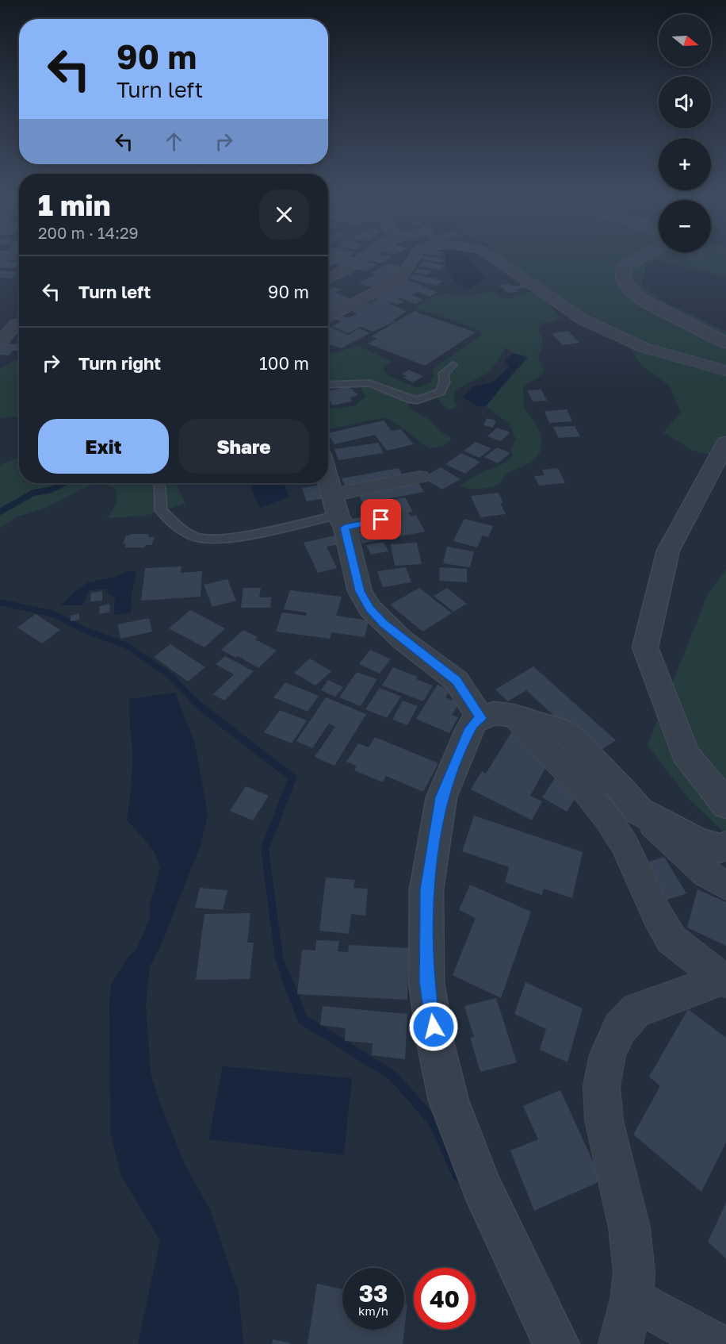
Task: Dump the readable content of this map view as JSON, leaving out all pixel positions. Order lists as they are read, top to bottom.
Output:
{
  "north": "right",
  "page": {
    "map_buttons": ["+", "−"],
    "turn": ["90 m", "Turn left"],
    "heading": ["1 min", "200 m · 14:29"],
    "list": [
      {
        "name": "Turn left",
        "value": "90 m"
      },
      {
        "name": "Turn right",
        "value": "100 m"
      }
    ],
    "buttons": ["Exit", "Share"],
    "speed": "33 km/h",
    "limit": "40"
  }
}
